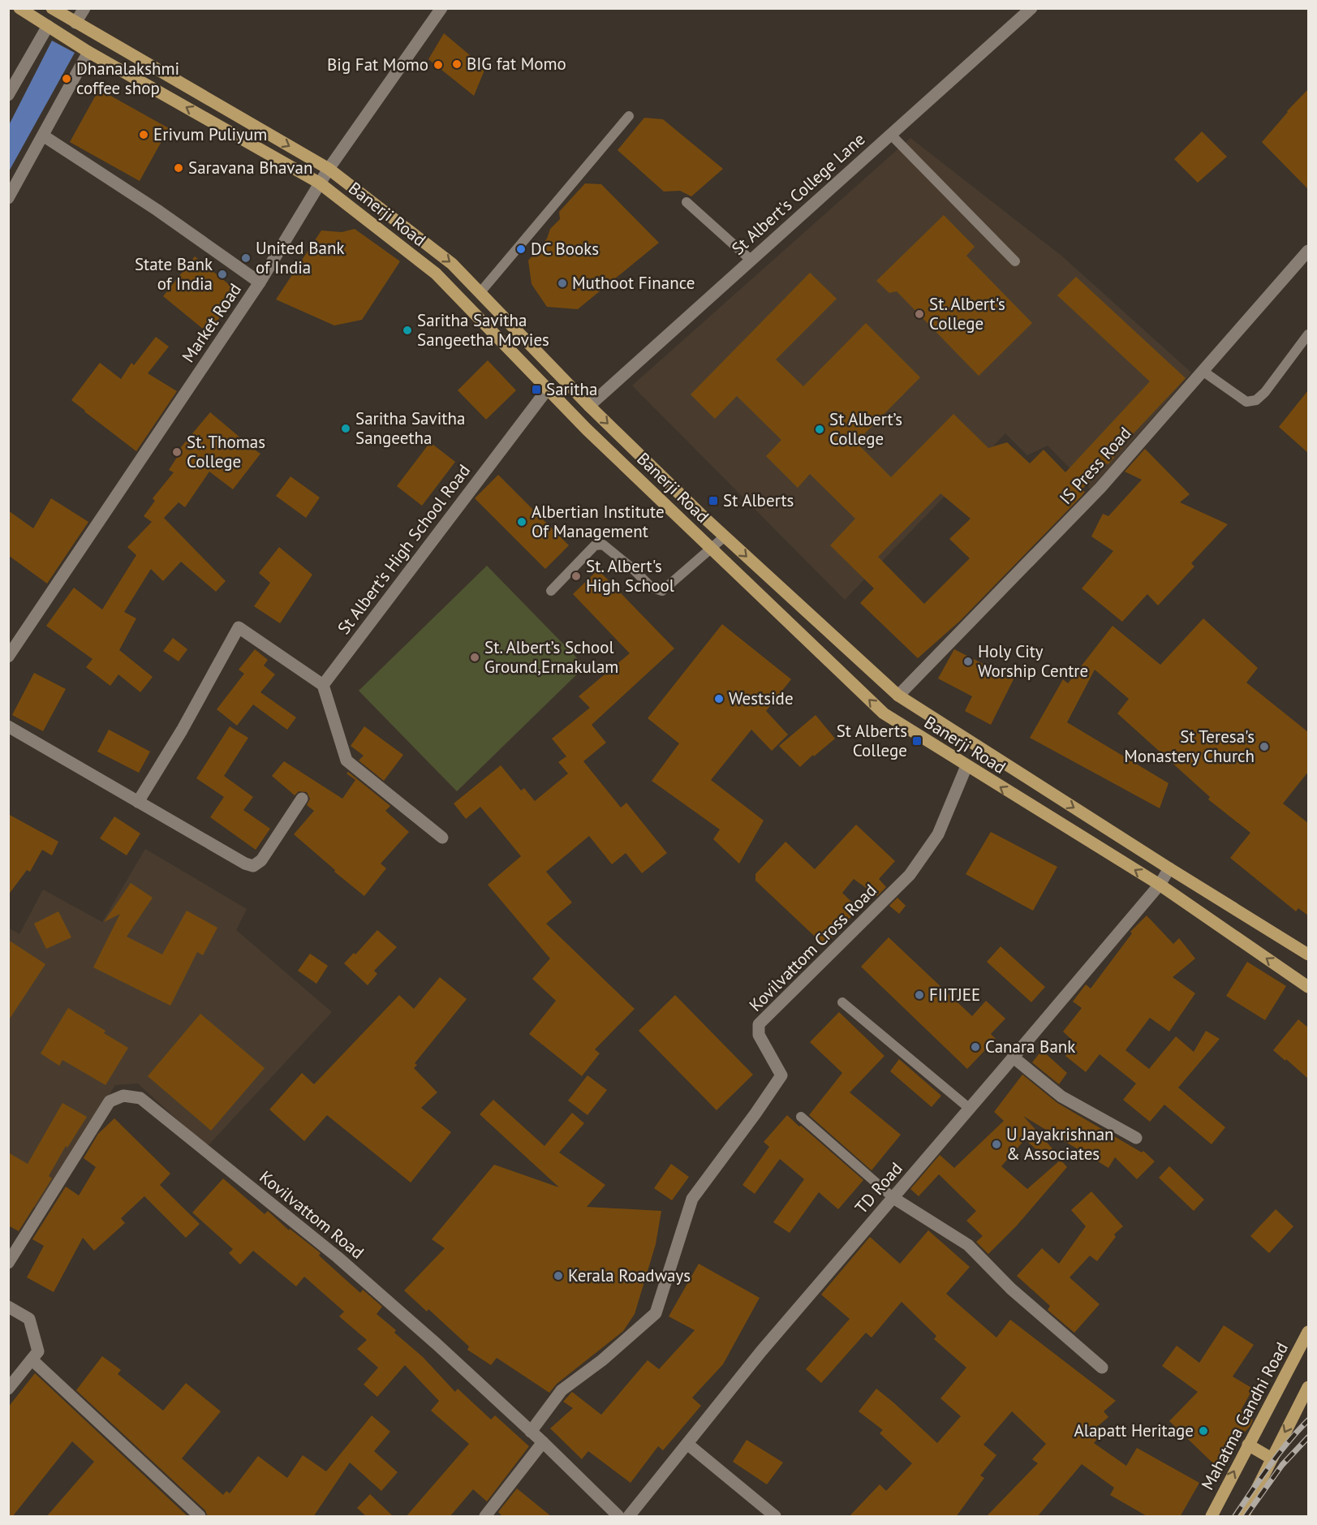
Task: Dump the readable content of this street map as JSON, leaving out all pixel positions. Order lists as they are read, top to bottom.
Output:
{
  "streets": {
    "main road": ["Banerji Road", "Mahatma Gandhi Road"],
    "street": [
      "St Albert's College Lane",
      "Market Road",
      "IS Press Road",
      "St Albert's High School Road",
      "Kovilvattom Cross Road",
      "TD Road",
      "Kovilvattom Road"
    ]
  },
  "crossings": [
    ["St Albert's College Lane", "Banerji Road"],
    ["Banerji Road", "Market Road"],
    ["Banerji Road", "IS Press Road"],
    ["Banerji Road", "St Albert's High School Road"],
    ["Banerji Road", "Kovilvattom Cross Road"],
    ["Banerji Road", "TD Road"],
    ["Kovilvattom Cross Road", "Kovilvattom Road"]
  ],
  "places": {
    "other": [
      "BIG fat Momo",
      "Big Fat Momo",
      "Dhanalakshmi coffee shop",
      "Erivum Puliyum",
      "Saravana Bhavan",
      "DC Books",
      "United Bank of India",
      "State Bank of India",
      "Muthoot Finance",
      "St. Albert's College",
      "Saritha Savitha Sangeetha Movies",
      "Saritha Savitha Sangeetha",
      "St Albert’s College",
      "St. Thomas College",
      "Albertian Institute Of Management",
      "St. Albert's High School",
      "St. Albert’s School Ground,Ernakulam",
      "Holy City Worship Centre",
      "Westside",
      "St Teresa's Monastery Church",
      "FIITJEE",
      "Canara Bank",
      "U Jayakrishnan & Associates",
      "Kerala Roadways",
      "Alapatt Heritage"
    ],
    "transit": ["Saritha", "St Alberts", "St Alberts College"]
  }
}
